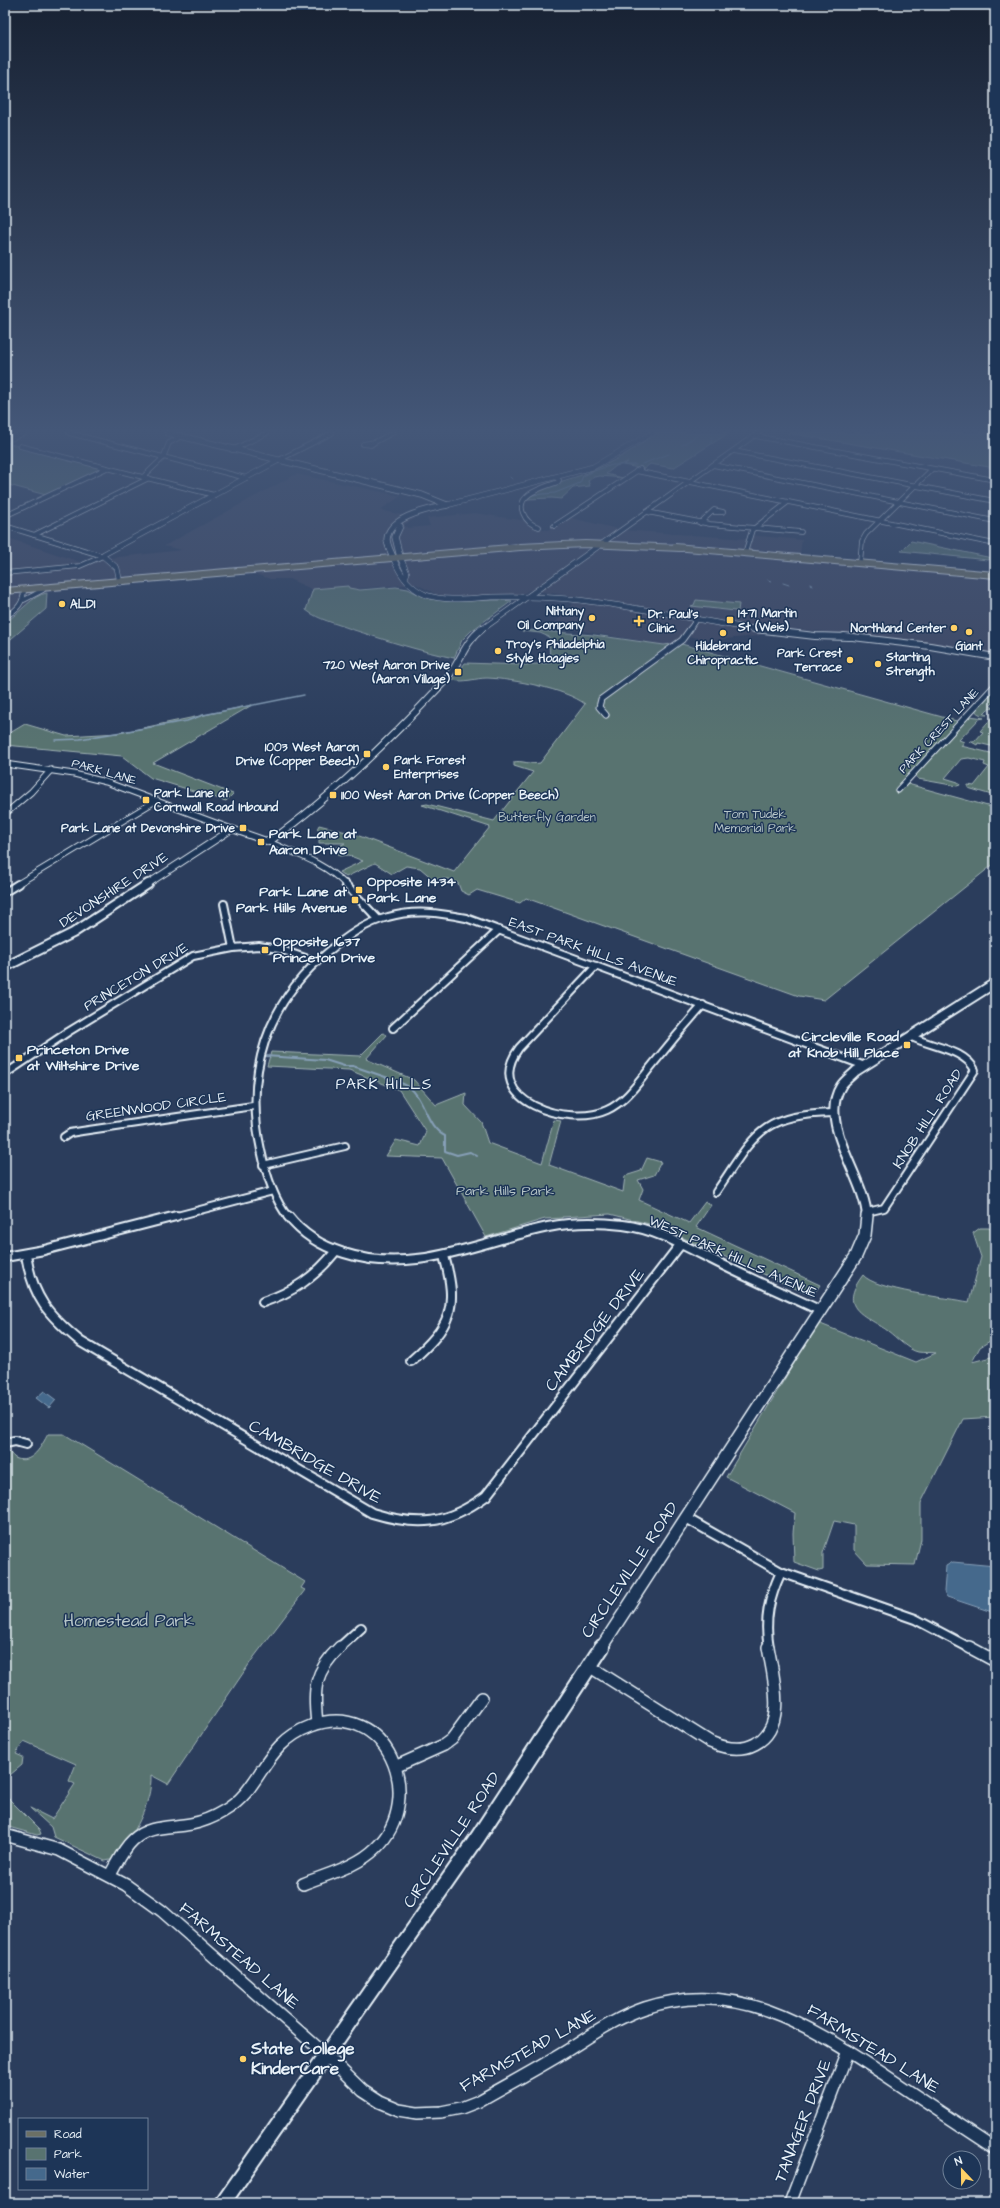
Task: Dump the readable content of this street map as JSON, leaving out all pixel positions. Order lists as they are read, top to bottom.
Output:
{
  "streets": {
    "street": [
      "PARK CREST LANE",
      "PARK LANE",
      "DEVONSHIRE DRIVE",
      "EAST PARK HILLS AVENUE",
      "PRINCETON DRIVE",
      "GREENWOOD CIRCLE",
      "KNOB HILL ROAD",
      "WEST PARK HILLS AVENUE",
      "CAMBRIDGE DRIVE",
      "CIRCLEVILLE ROAD",
      "FARMSTEAD LANE",
      "TANAGER DRIVE"
    ]
  },
  "crossings": [
    ["PARK LANE", "DEVONSHIRE DRIVE"],
    ["PARK LANE", "EAST PARK HILLS AVENUE"],
    ["EAST PARK HILLS AVENUE", "PRINCETON DRIVE"],
    ["EAST PARK HILLS AVENUE", "WEST PARK HILLS AVENUE"],
    ["EAST PARK HILLS AVENUE", "CIRCLEVILLE ROAD"],
    ["PRINCETON DRIVE", "WEST PARK HILLS AVENUE"],
    ["GREENWOOD CIRCLE", "WEST PARK HILLS AVENUE"],
    ["KNOB HILL ROAD", "CIRCLEVILLE ROAD"],
    ["WEST PARK HILLS AVENUE", "CAMBRIDGE DRIVE"],
    ["WEST PARK HILLS AVENUE", "CIRCLEVILLE ROAD"],
    ["CIRCLEVILLE ROAD", "FARMSTEAD LANE"],
    ["FARMSTEAD LANE", "TANAGER DRIVE"]
  ],
  "districts": ["PARK HILLS"],
  "parks": [
    "Tom Tudek Memorial Park",
    "Butterfly Garden",
    "Park Hills Park",
    "Homestead Park"
  ],
  "places": {
    "other": [
      "ALDI",
      "Nittany Oil Company",
      "Northland Center",
      "Giant",
      "Hildebrand Chiropractic",
      "Troy's Philadelphia Style Hoagies",
      "Park Crest Terrace",
      "Starting Strength",
      "Park Forest Enterprises",
      "State College KinderCare"
    ],
    "transit": [
      "1471 Martin St (Weis)",
      "720 West Aaron Drive (Aaron Village)",
      "1003 West Aaron Drive (Copper Beech)",
      "1100 West Aaron Drive (Copper Beech)",
      "Park Lane at Cornwall Road Inbound",
      "Park Lane at Devonshire Drive",
      "Park Lane at Aaron Drive",
      "Opposite 1434 Park Lane",
      "Park Lane at Park Hills Avenue",
      "Opposite 1637 Princeton Drive",
      "Circleville Road at Knob Hill Place",
      "Princeton Drive at Wiltshire Drive"
    ],
    "health": ["Dr. Paul's Clinic"]
  },
  "legend": ["Road", "Park", "Water"],
  "north": "top"
}
